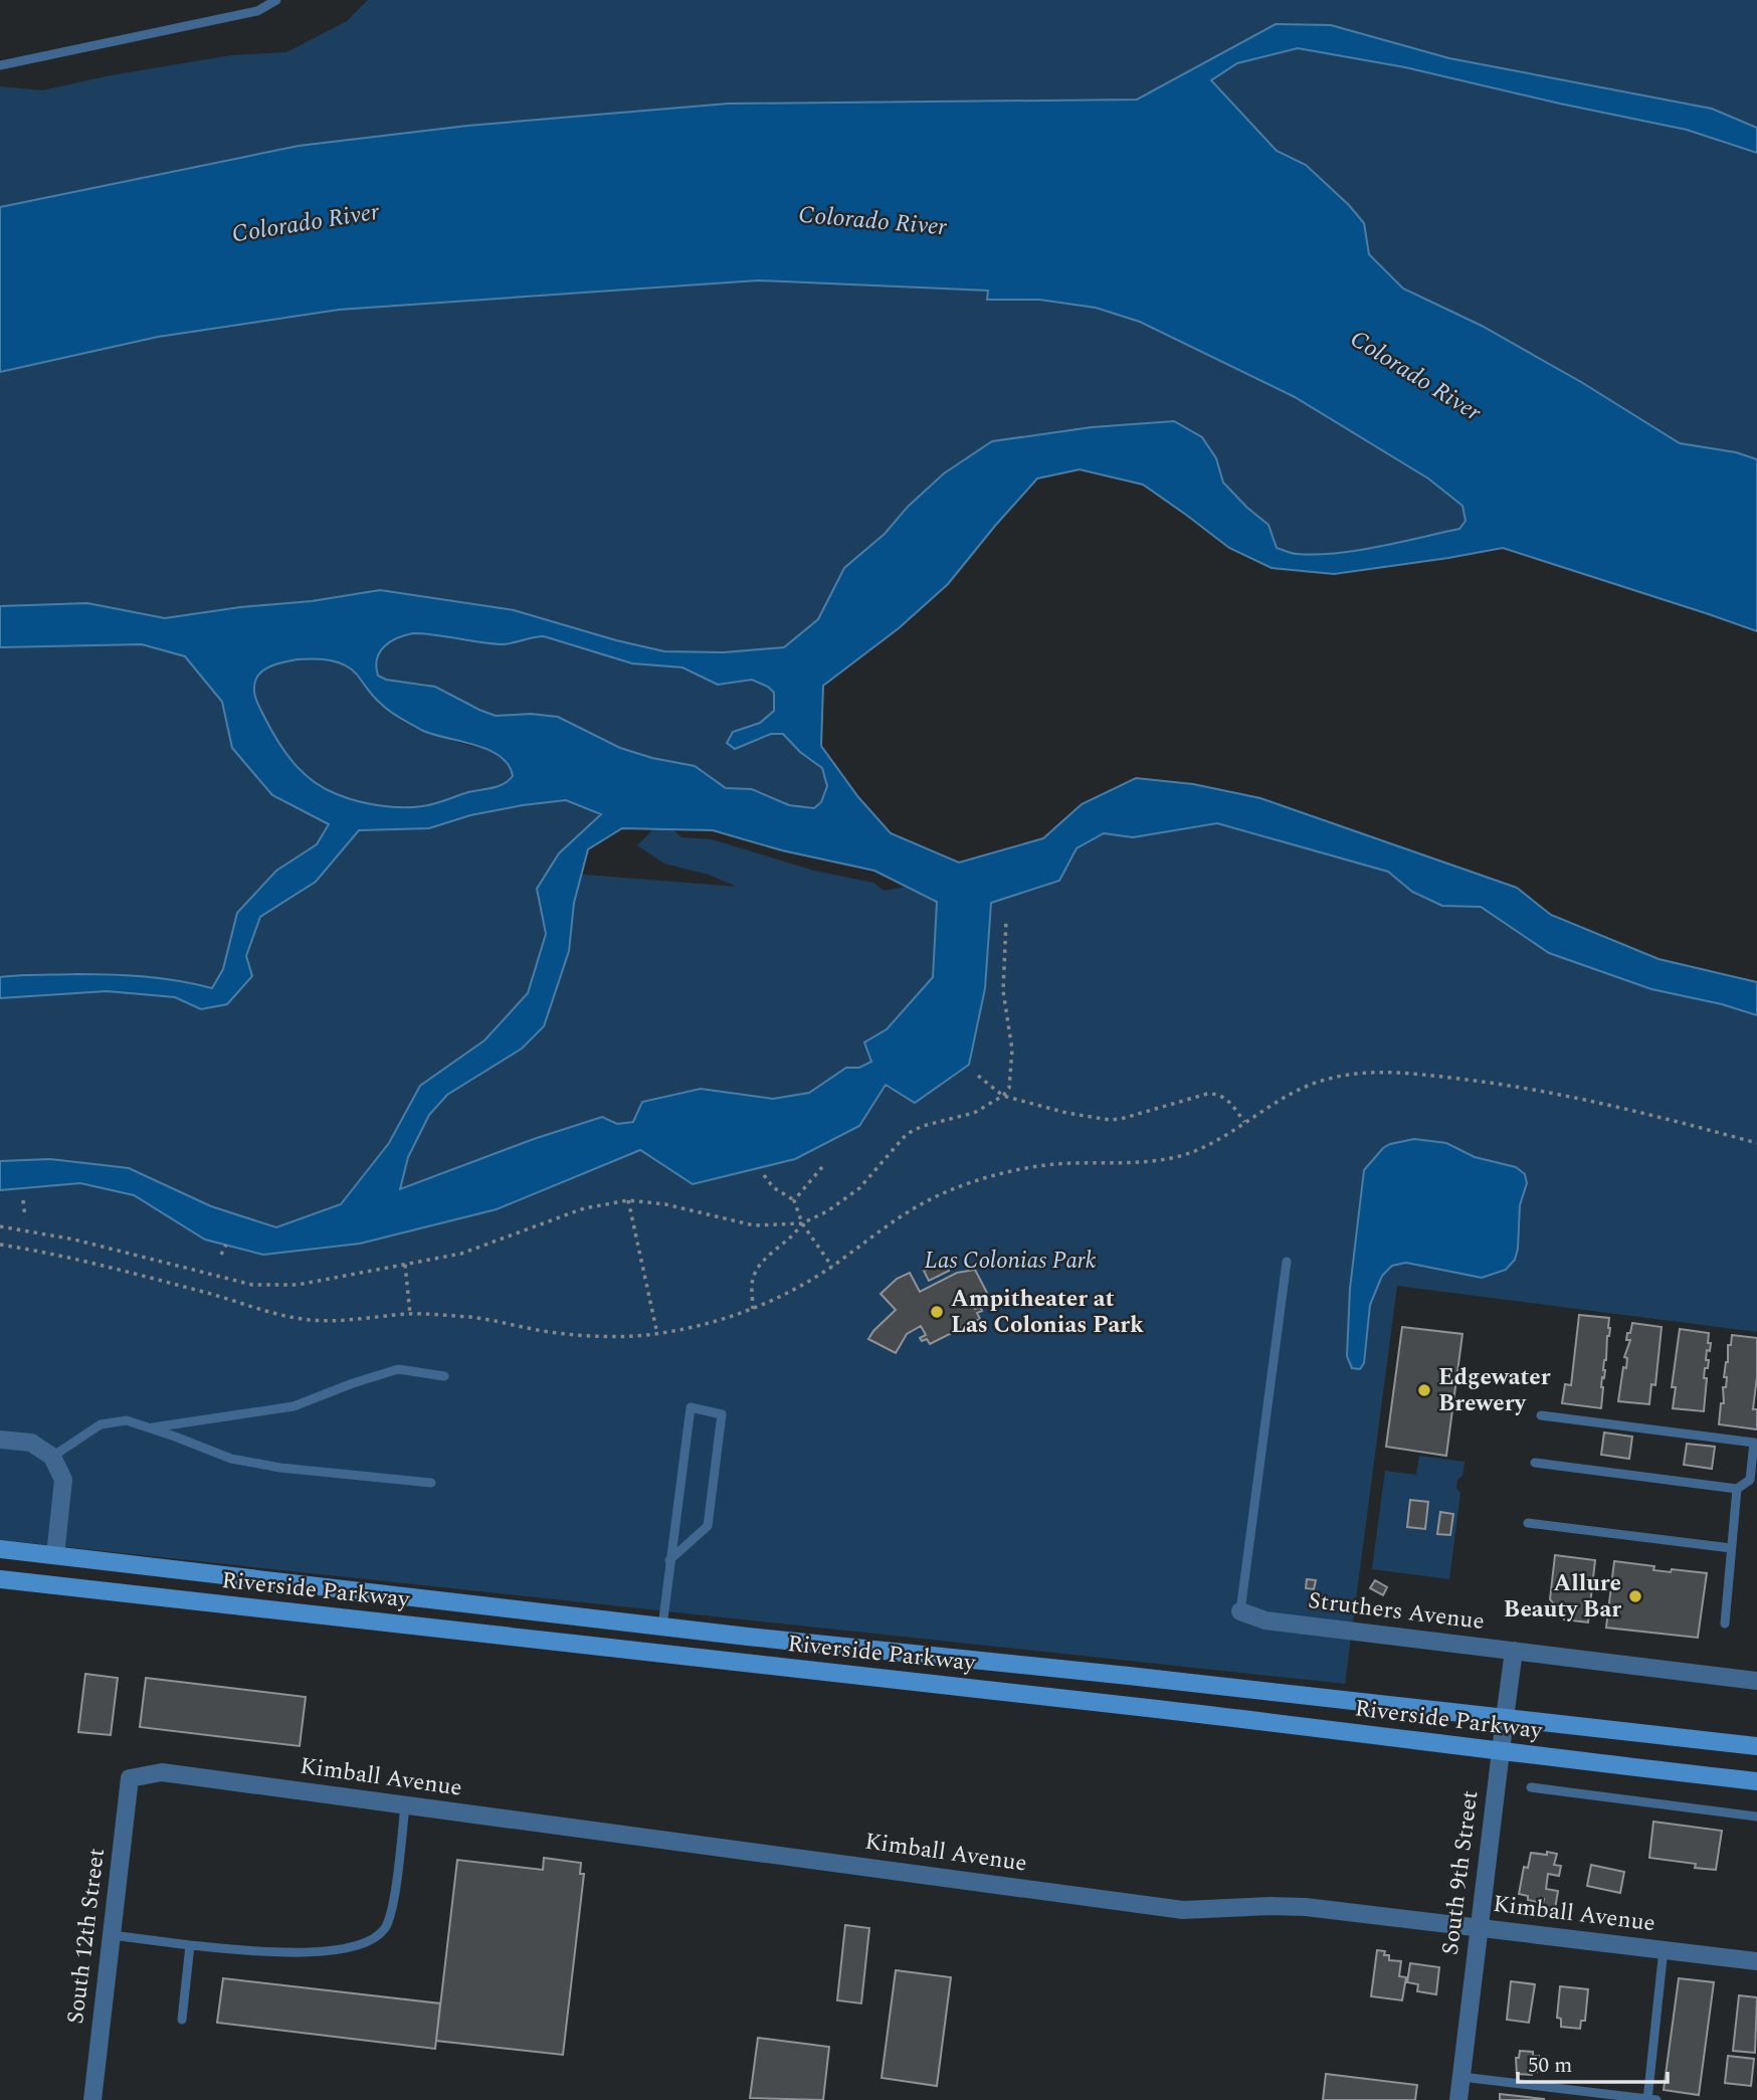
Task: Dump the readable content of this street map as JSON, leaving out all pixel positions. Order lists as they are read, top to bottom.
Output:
{
  "streets": {
    "main road": ["Riverside Parkway"],
    "street": [
      "Struthers Avenue",
      "Kimball Avenue",
      "South 9th Street",
      "South 12th Street"
    ]
  },
  "crossings": [
    ["Riverside Parkway", "South 9th Street"],
    ["Struthers Avenue", "South 9th Street"],
    ["Kimball Avenue", "South 9th Street"],
    ["Kimball Avenue", "South 12th Street"]
  ],
  "water": ["Colorado River"],
  "parks": ["Las Colonias Park"],
  "places": ["Ampitheater at Las Colonias Park", "Edgewater Brewery", "Allure Beauty Bar"],
  "scale_bar": "50 m"
}
